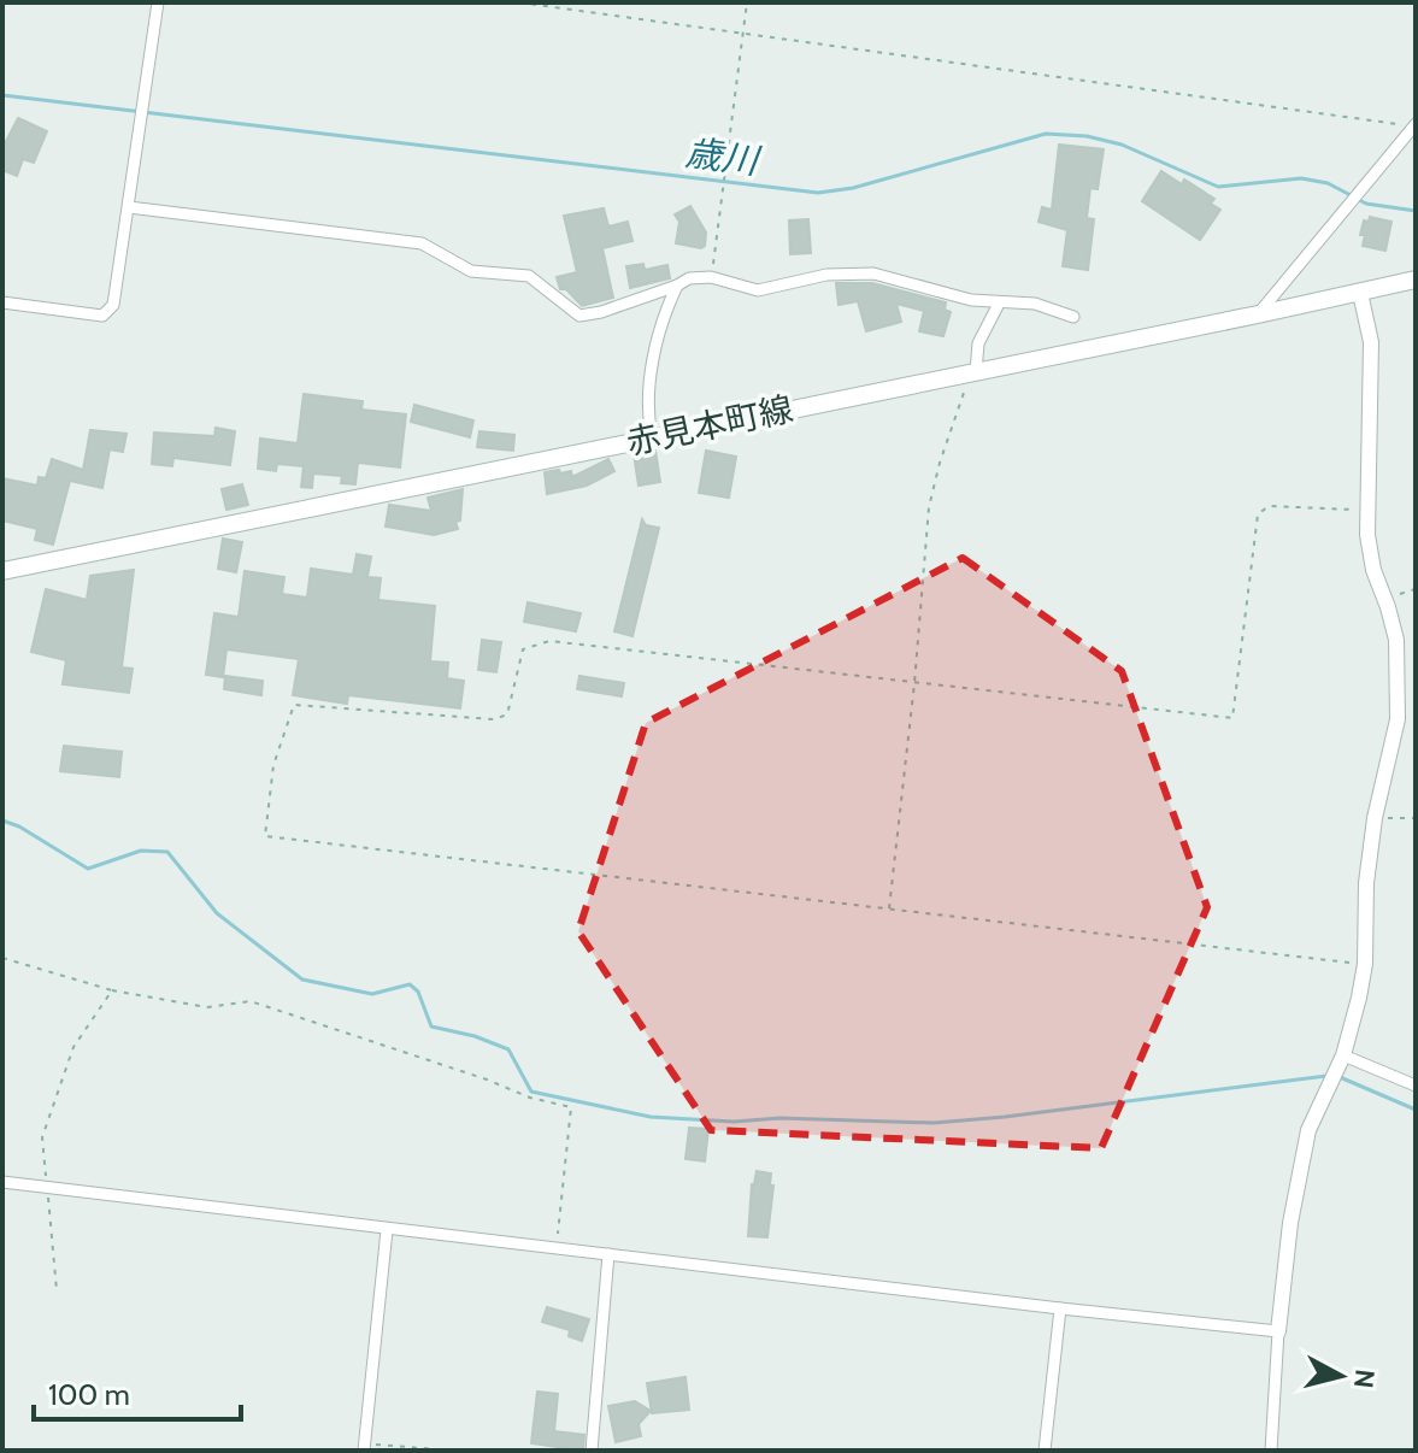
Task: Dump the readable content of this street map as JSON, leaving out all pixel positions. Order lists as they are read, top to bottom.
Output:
{
  "streets": {
    "main road": ["赤見本町線"]
  },
  "water": ["歳川"],
  "scale_bar": "100 m",
  "north": "right"
}
